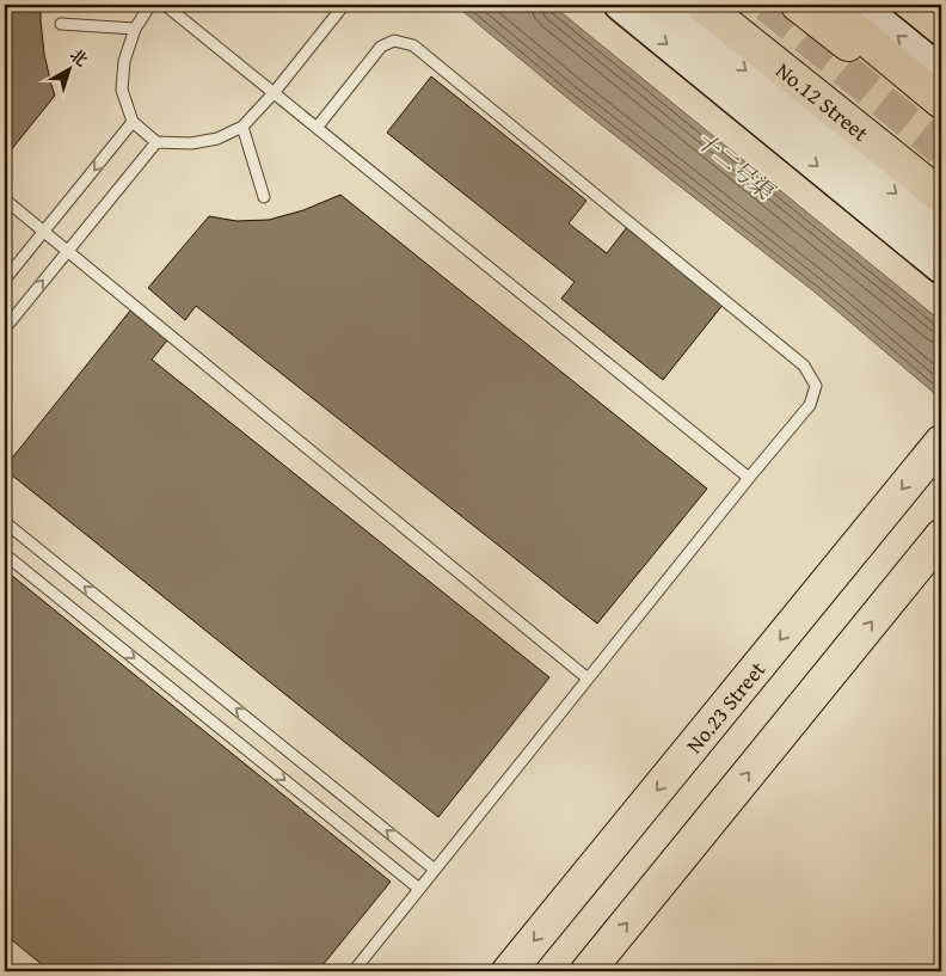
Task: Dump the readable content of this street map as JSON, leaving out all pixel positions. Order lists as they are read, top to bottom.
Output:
{
  "streets": {
    "main road": ["No.12 Street", "No.23 Street"]
  },
  "water": ["十二号渠"],
  "north": "top right"
}
